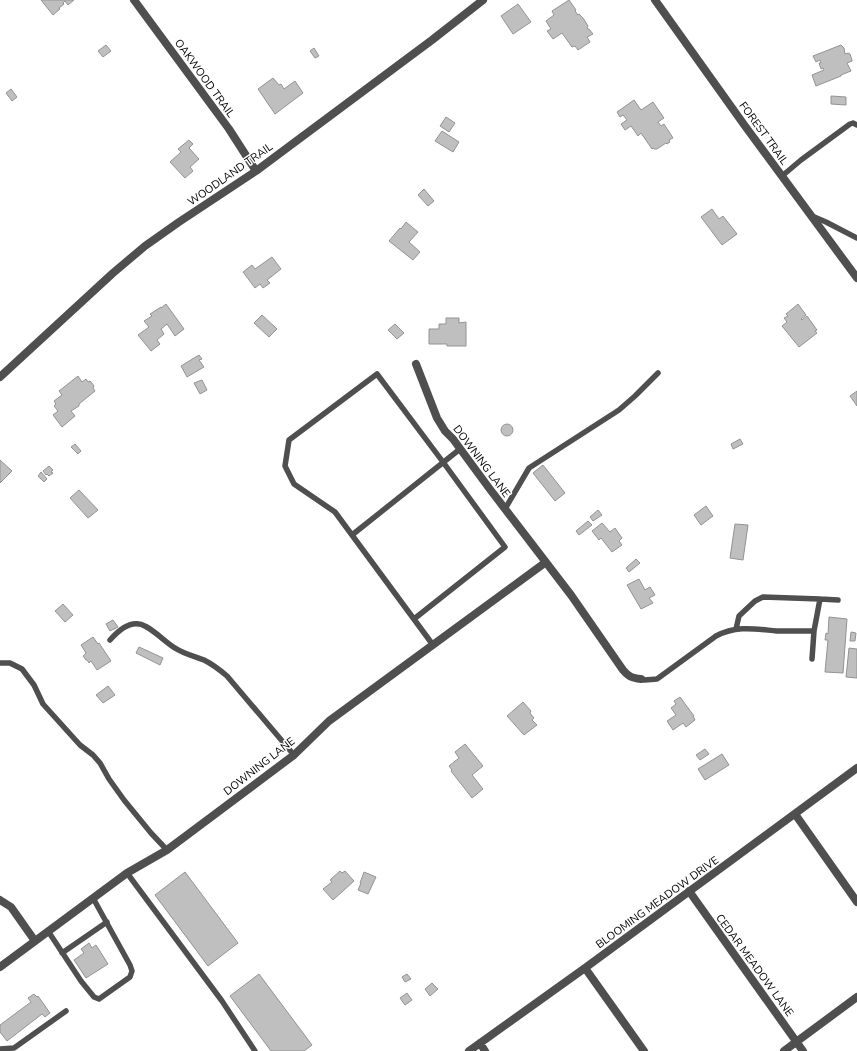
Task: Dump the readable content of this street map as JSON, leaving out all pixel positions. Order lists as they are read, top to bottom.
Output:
{
  "streets": {
    "street": [
      "OAKWOOD TRAIL",
      "FOREST TRAIL",
      "WOODLAND TRAIL",
      "DOWNING LANE",
      "BLOOMING MEADOW DRIVE",
      "CEDAR MEADOW LANE"
    ]
  },
  "crossings": [
    ["OAKWOOD TRAIL", "WOODLAND TRAIL"],
    ["BLOOMING MEADOW DRIVE", "CEDAR MEADOW LANE"]
  ]
}
